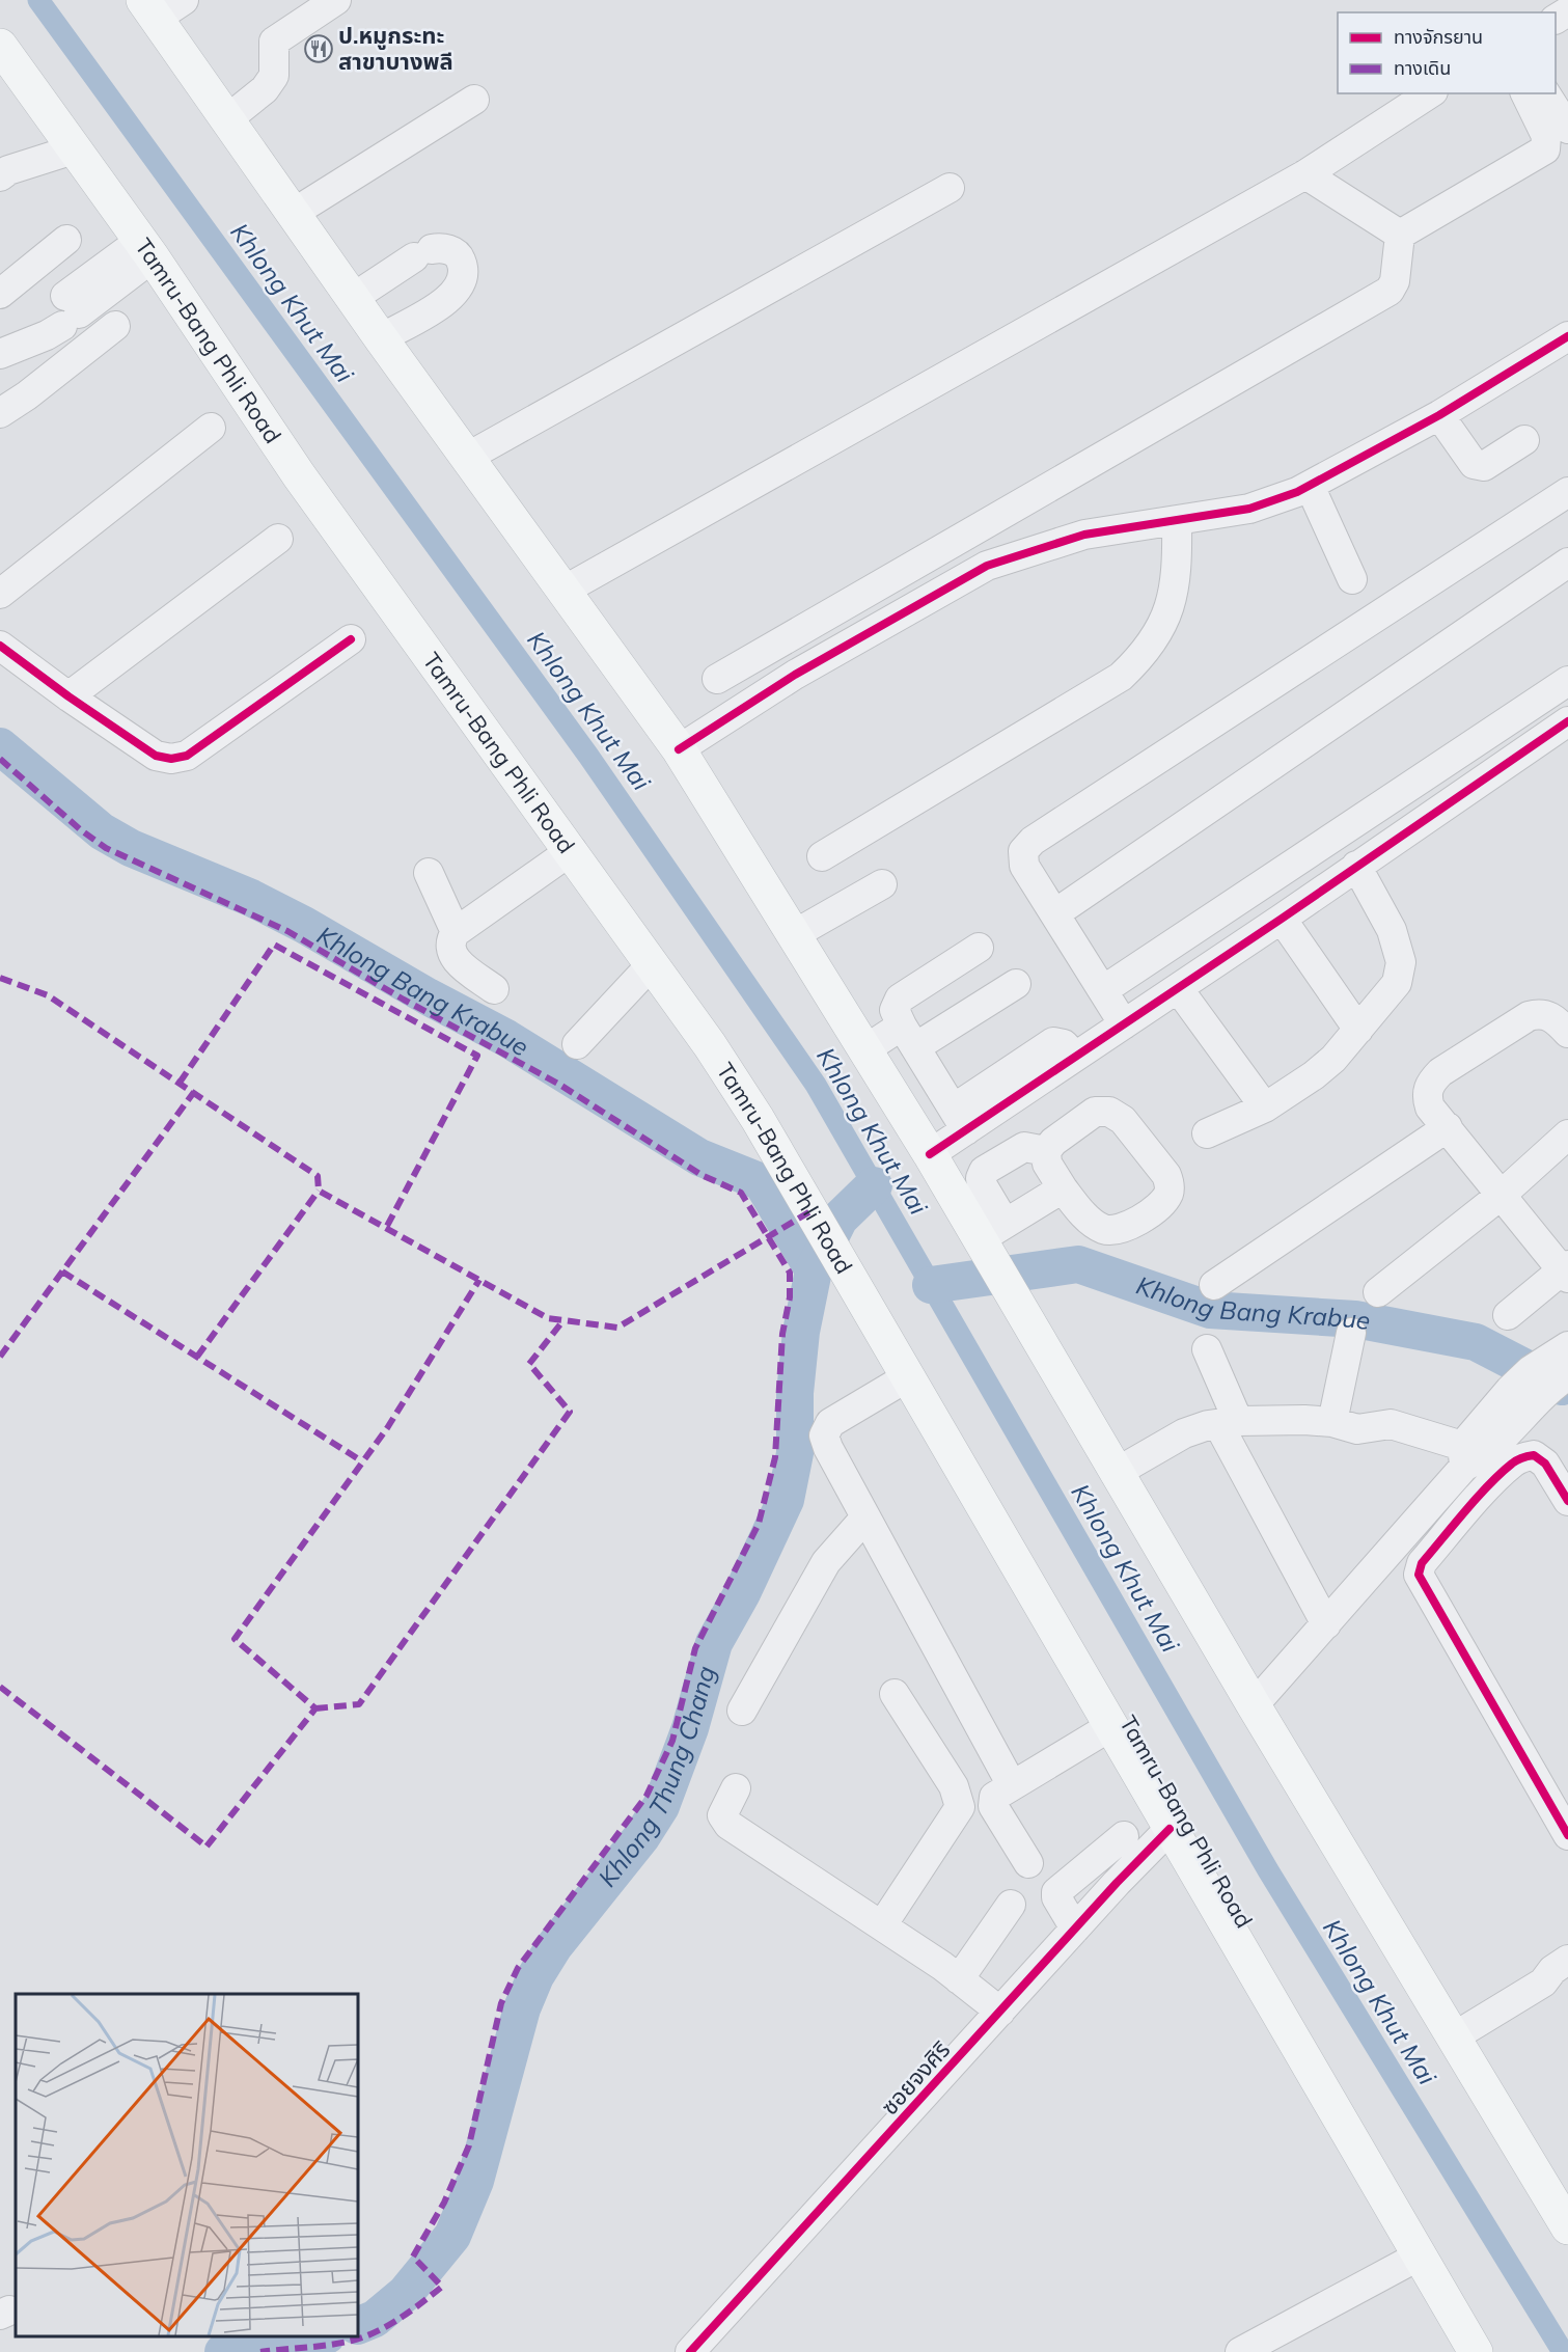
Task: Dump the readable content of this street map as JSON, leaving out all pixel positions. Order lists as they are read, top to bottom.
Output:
{
  "streets": {
    "main road": ["Tamru-Bang Phli Road"],
    "street": ["ซอยจงศิริ"]
  },
  "crossings": [
    ["Tamru-Bang Phli Road", "ซอยจงศิริ"]
  ],
  "water": ["Khlong Khut Mai", "Khlong Bang Krabue", "Khlong Thung Chang"],
  "places": {
    "restaurant": ["ป.หมูกระทะ สาขาบางพลี"]
  },
  "legend": ["ทางจักรยาน", "ทางเดิน"]
}
